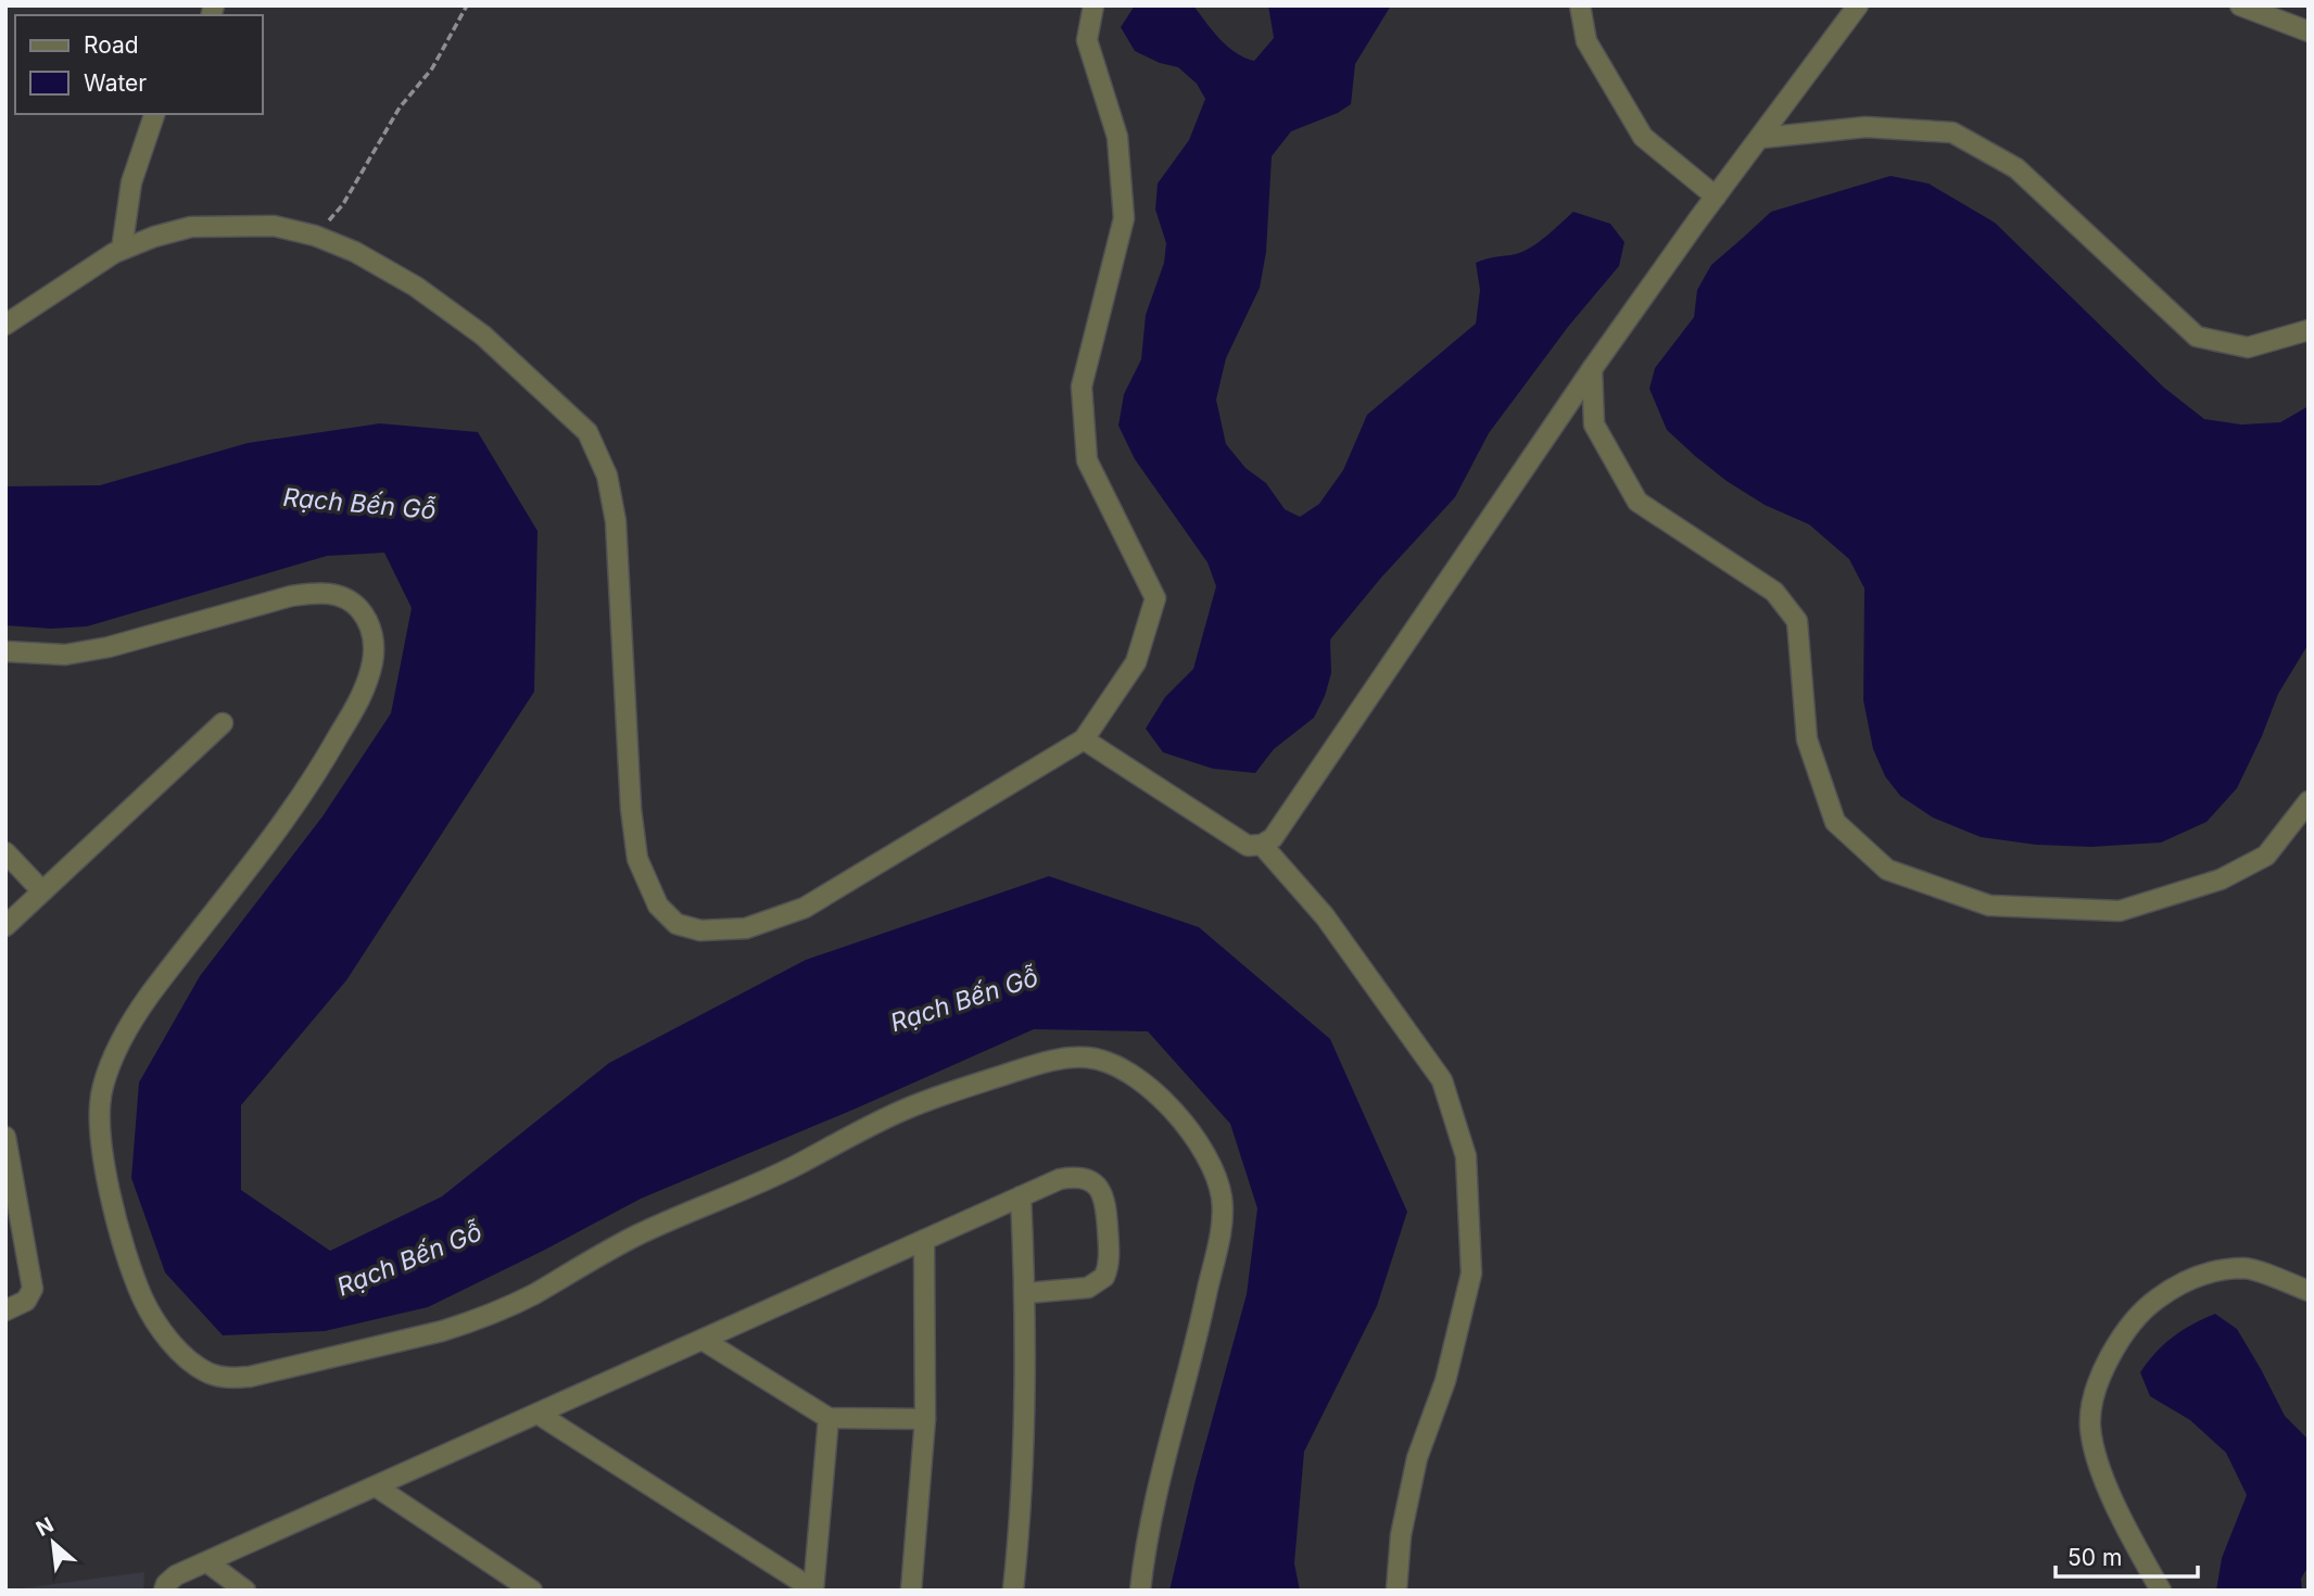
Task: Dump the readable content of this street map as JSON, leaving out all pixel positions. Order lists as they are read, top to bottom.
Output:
{
  "water": ["Rạch Bến Gỗ"],
  "legend": ["Road", "Water"],
  "scale_bar": "50 m",
  "north": "top left"
}
